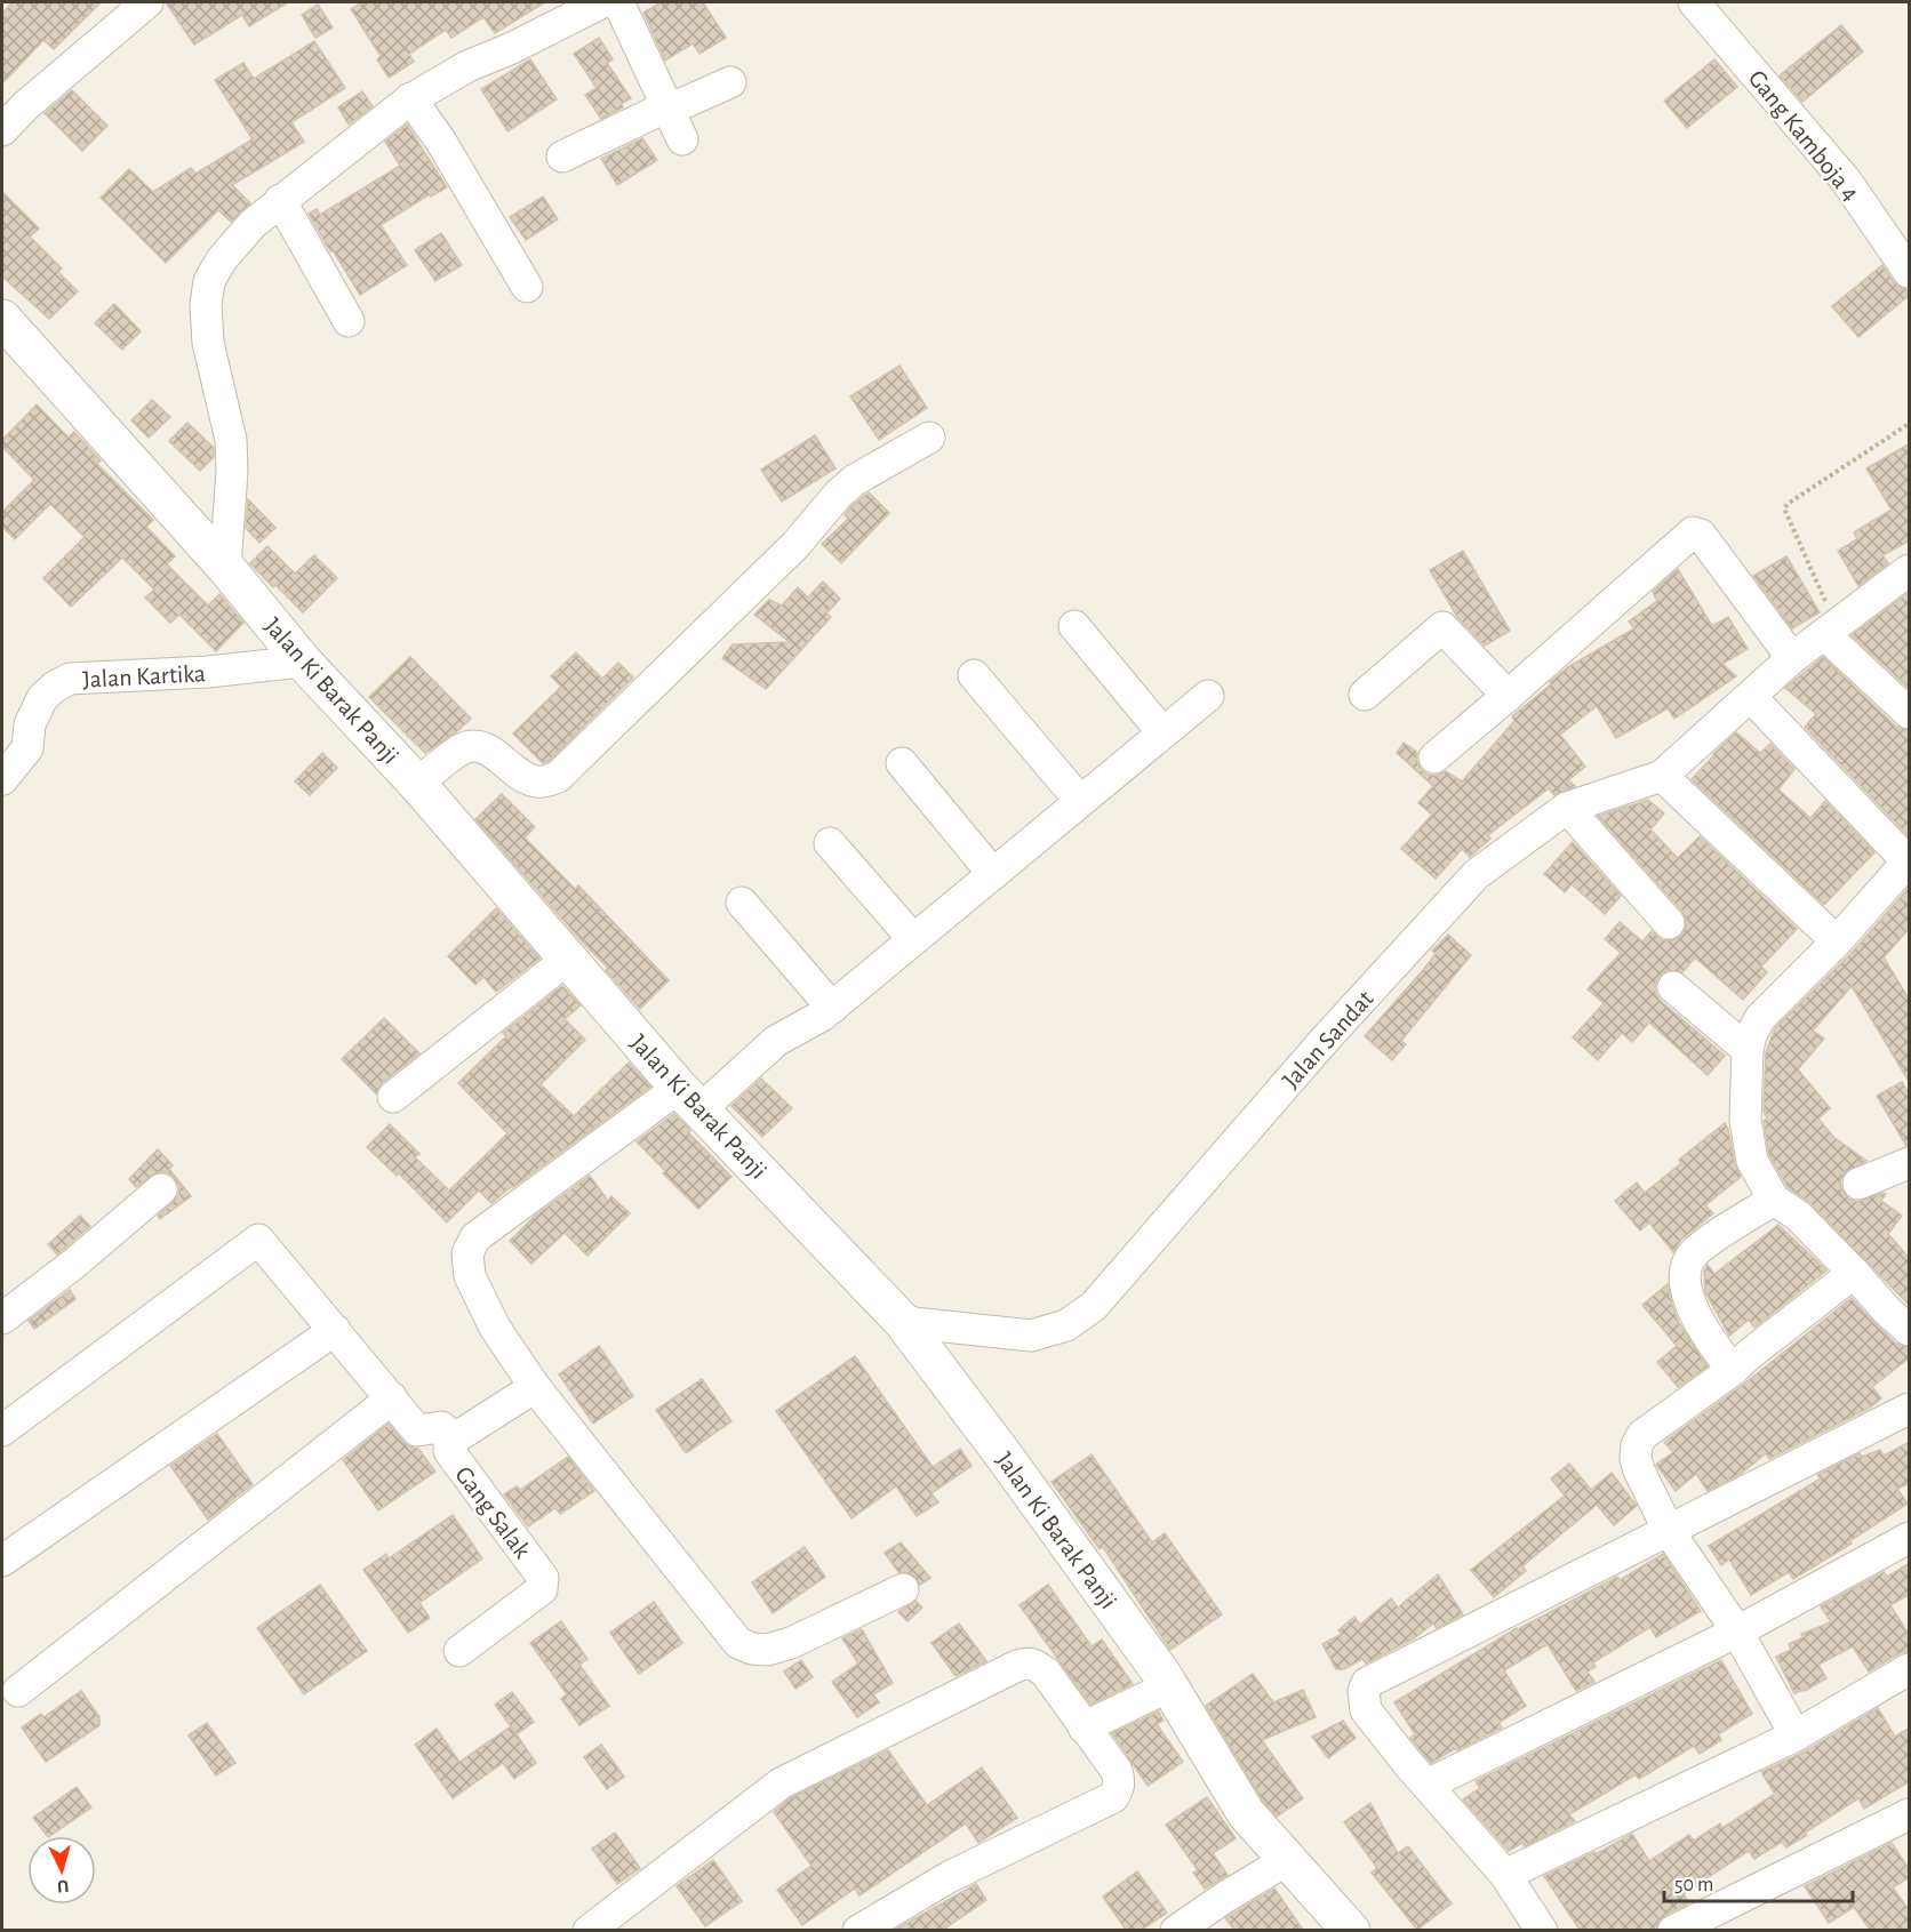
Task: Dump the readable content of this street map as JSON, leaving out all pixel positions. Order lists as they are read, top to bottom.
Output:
{
  "streets": {
    "street": [
      "Gang Kamboja 4",
      "Jalan Kartika",
      "Jalan Ki Barak Panji",
      "Jalan Sandat",
      "Gang Salak"
    ]
  },
  "crossings": [
    ["Jalan Kartika", "Jalan Ki Barak Panji"],
    ["Jalan Ki Barak Panji", "Jalan Sandat"]
  ],
  "scale_bar": "50 m",
  "north": "bottom"
}
